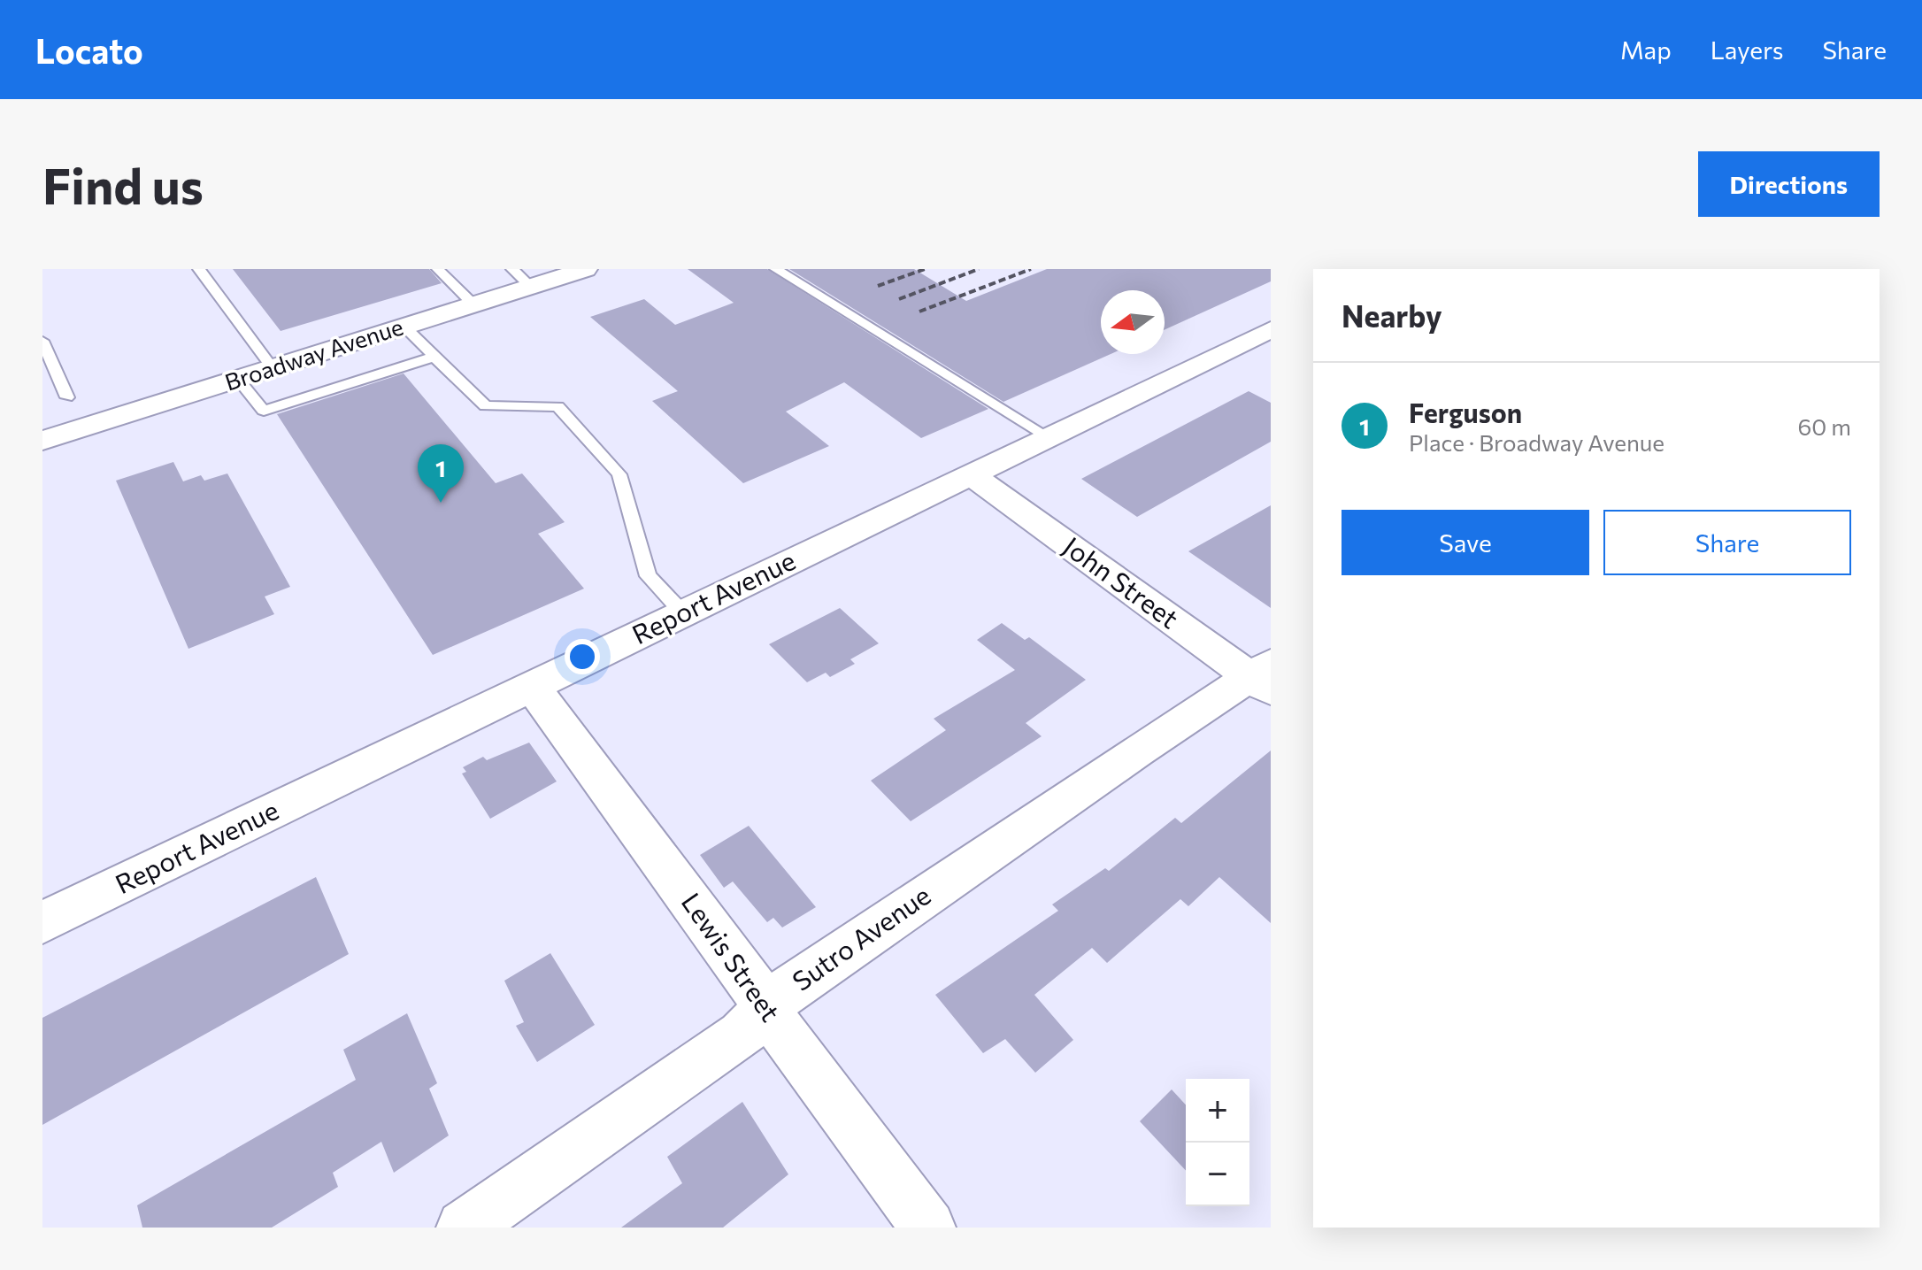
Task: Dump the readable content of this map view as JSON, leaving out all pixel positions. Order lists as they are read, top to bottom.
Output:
{
  "streets": {
    "street": [
      "Broadway Avenue",
      "John Street",
      "Report Avenue",
      "Sutro Avenue",
      "Lewis Street"
    ]
  },
  "crossings": [
    ["John Street", "Report Avenue"],
    ["John Street", "Sutro Avenue"],
    ["Report Avenue", "Lewis Street"],
    ["Sutro Avenue", "Lewis Street"]
  ],
  "north": "left",
  "page": {
    "header": "Locato",
    "nav": ["Map", "Layers", "Share"],
    "buttons": [
      "Directions",
      ["Save", "Share"]
    ],
    "title": "Find us",
    "heading": "Nearby",
    "list": [
      {
        "mark": "1",
        "name": "Ferguson",
        "note": "Place · Broadway Avenue",
        "value": "60 m"
      }
    ],
    "pins": "1",
    "map_buttons": ["+", "−"]
  }
}
